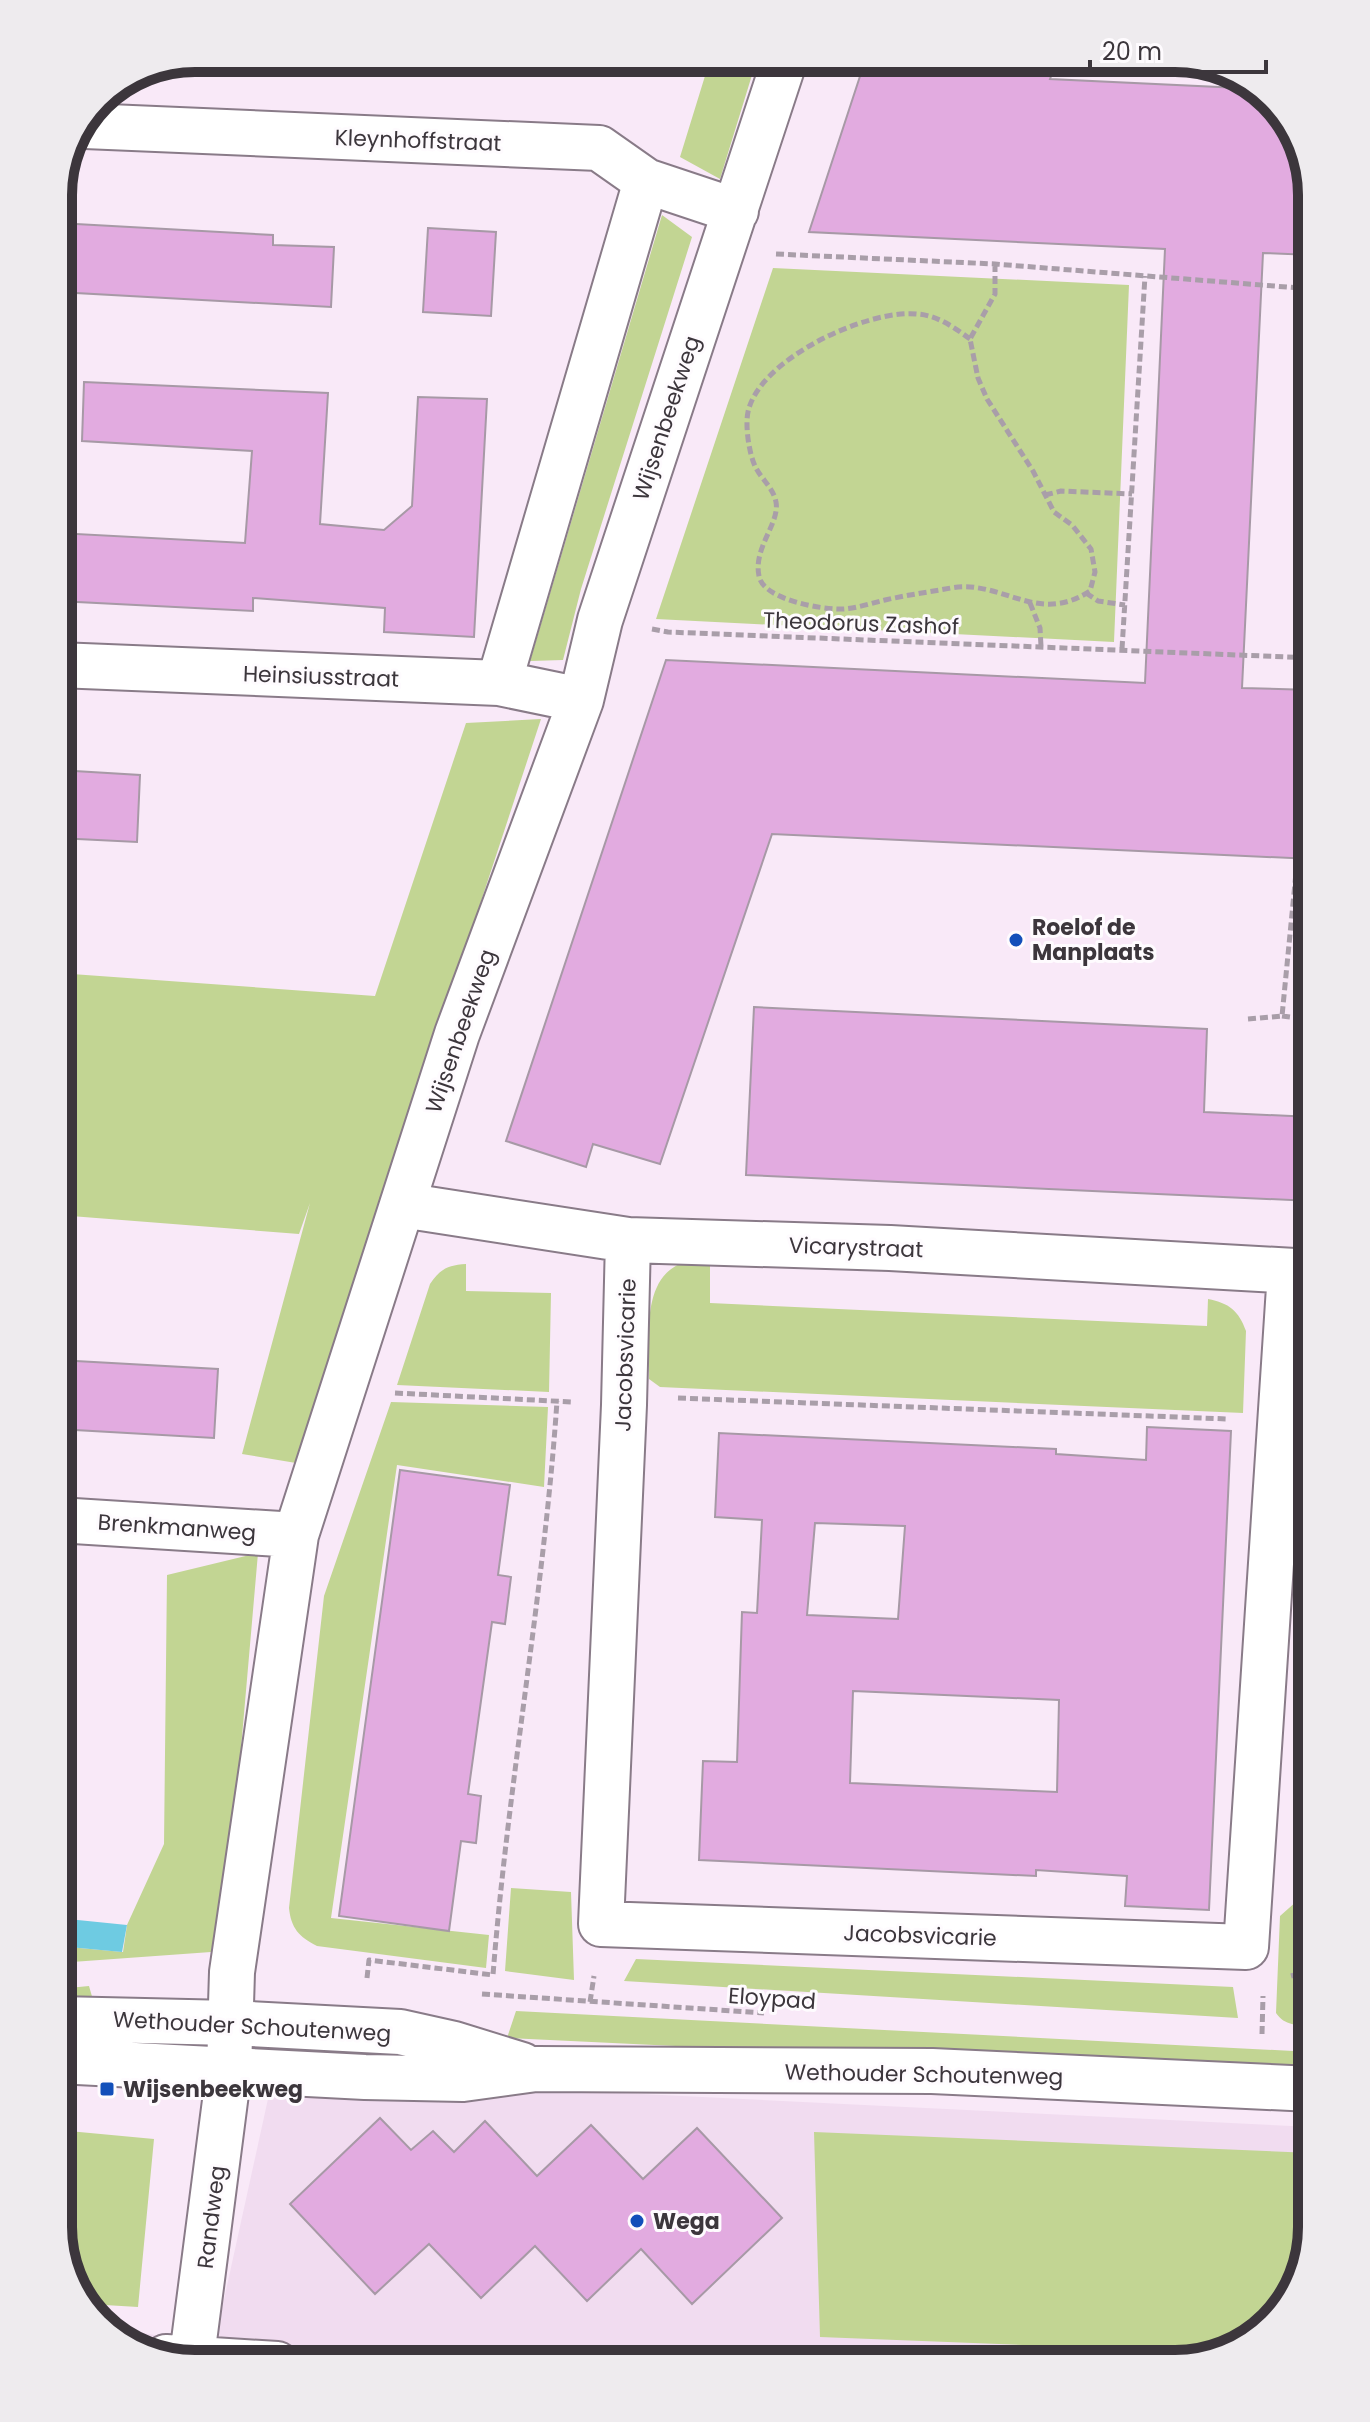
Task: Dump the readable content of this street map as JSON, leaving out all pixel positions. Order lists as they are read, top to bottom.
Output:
{
  "streets": {
    "street": [
      "Kleynhoffstraat",
      "Wijsenbeekweg",
      "Heinsiusstraat",
      "Vicarystraat",
      "Jacobsvicarie",
      "Brenkmanweg",
      "Wethouder Schoutenweg",
      "Randweg"
    ],
    "path": ["Theodorus Zashof", "Eloypad"]
  },
  "crossings": [
    ["Kleynhoffstraat", "Wijsenbeekweg"],
    ["Wijsenbeekweg", "Theodorus Zashof"],
    ["Wijsenbeekweg", "Heinsiusstraat"],
    ["Wijsenbeekweg", "Vicarystraat"],
    ["Wijsenbeekweg", "Brenkmanweg"],
    ["Wijsenbeekweg", "Wethouder Schoutenweg"],
    ["Wijsenbeekweg", "Randweg"],
    ["Vicarystraat", "Jacobsvicarie"],
    ["Wethouder Schoutenweg", "Randweg"]
  ],
  "places": {
    "other": ["Roelof de Manplaats", "Wega"],
    "transit": ["Wijsenbeekweg"]
  },
  "scale_bar": "20 m"
}
